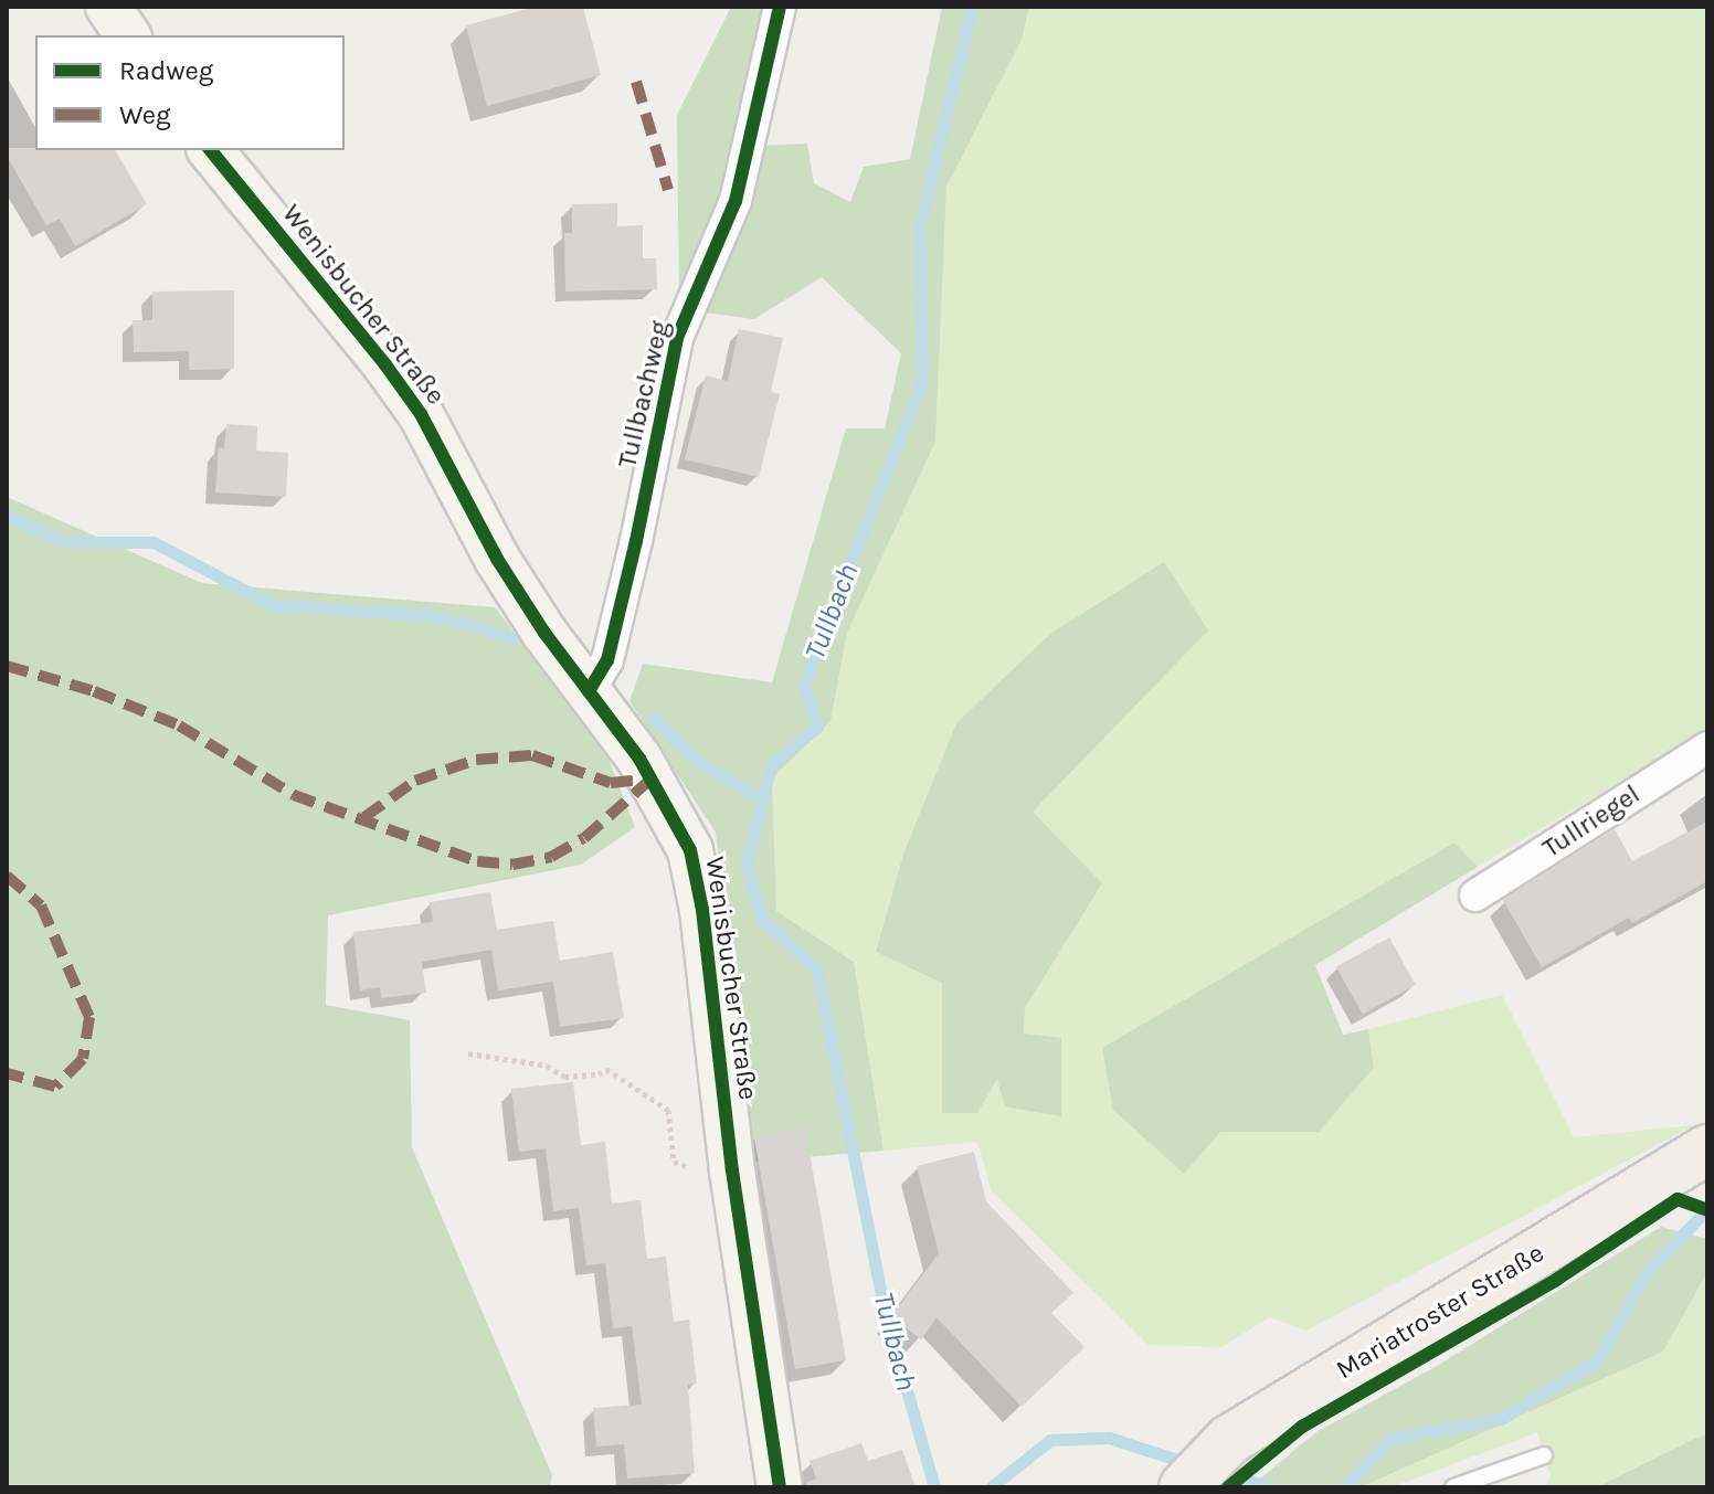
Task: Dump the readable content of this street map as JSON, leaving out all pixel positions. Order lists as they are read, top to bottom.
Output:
{
  "streets": {
    "main road": ["Mariatroster Straße"],
    "street": ["Wenisbucher Straße", "Tullbachweg", "Tullriegel"]
  },
  "crossings": [
    ["Wenisbucher Straße", "Tullbachweg"]
  ],
  "water": ["Tullbach"],
  "legend": ["Radweg", "Weg"]
}
